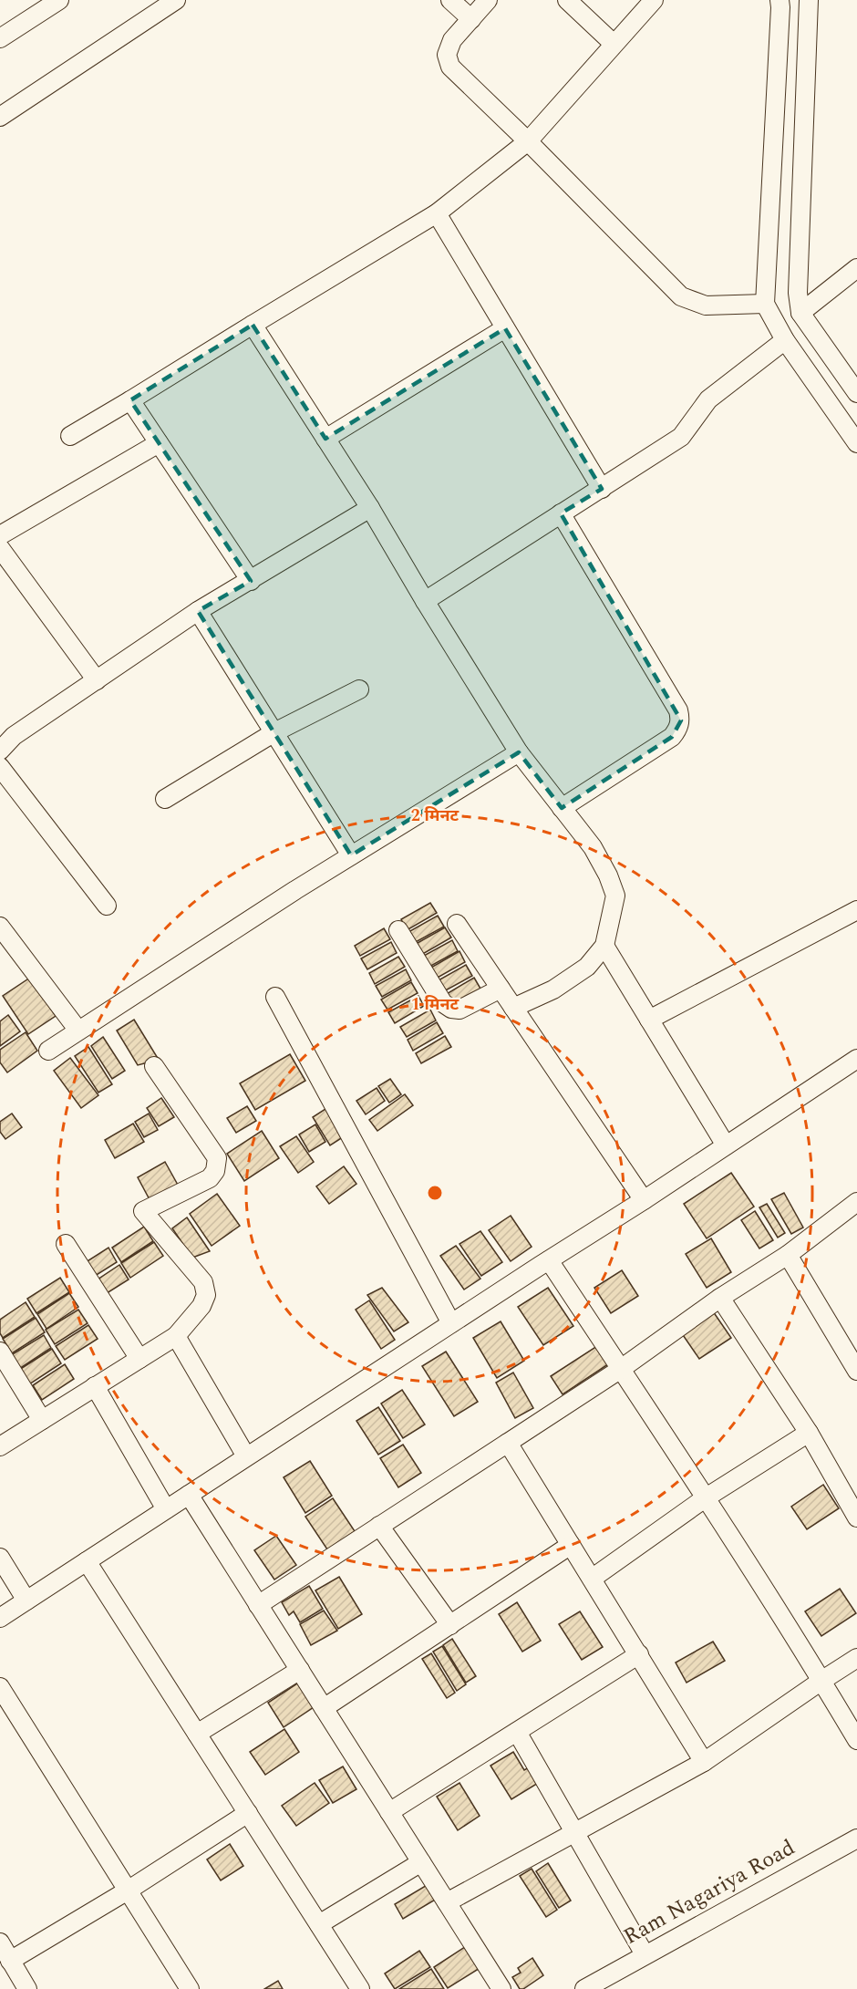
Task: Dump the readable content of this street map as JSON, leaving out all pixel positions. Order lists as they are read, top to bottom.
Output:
{
  "streets": {
    "street": ["Ram Nagariya Road"]
  },
  "rings": ["2 मिनट", "1 मिनट"]
}
